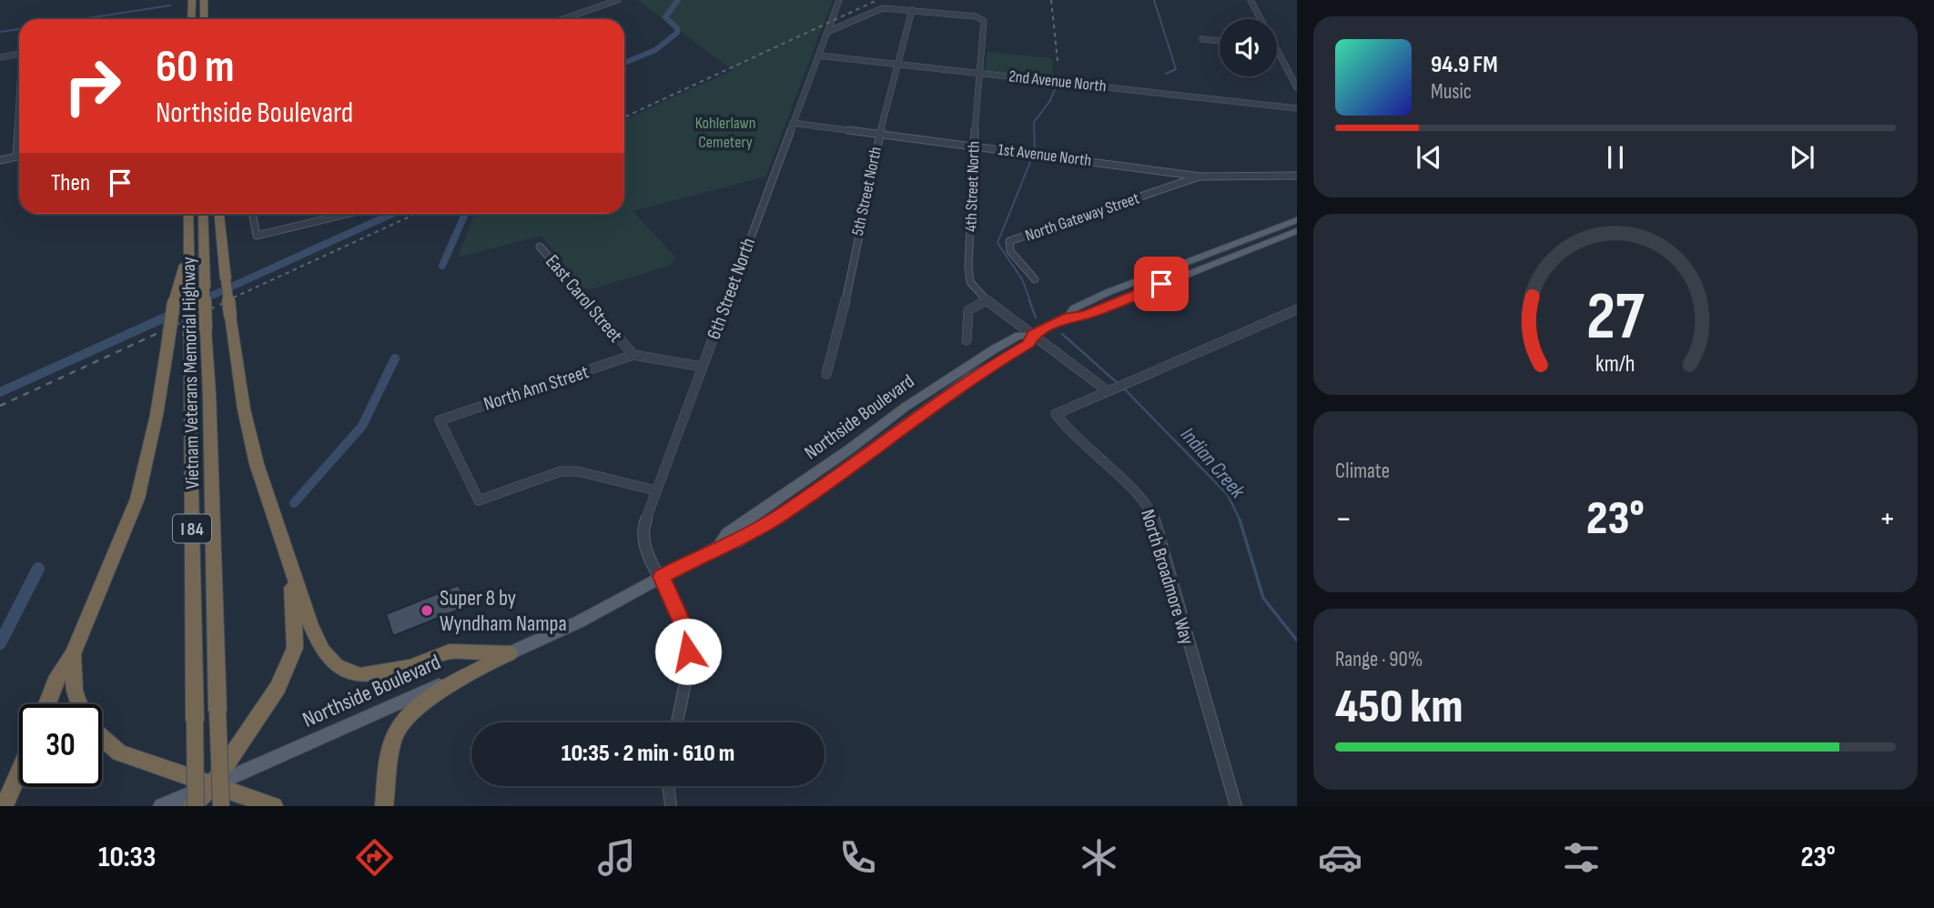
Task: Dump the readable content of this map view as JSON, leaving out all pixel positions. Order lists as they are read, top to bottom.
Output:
{
  "streets": {
    "highway": ["Vietnam Veterans Memorial Highway", "I 84"],
    "main road": ["Northside Boulevard"],
    "street": [
      "2nd Avenue North",
      "1st Avenue North",
      "4th Street North",
      "5th Street North",
      "North Gateway Street",
      "6th Street North",
      "East Carol Street",
      "North Ann Street",
      "North Broadmore Way"
    ]
  },
  "crossings": [
    ["2nd Avenue North", "4th Street North"],
    ["2nd Avenue North", "5th Street North"],
    ["2nd Avenue North", "6th Street North"],
    ["1st Avenue North", "4th Street North"],
    ["1st Avenue North", "5th Street North"],
    ["1st Avenue North", "North Gateway Street"],
    ["1st Avenue North", "6th Street North"],
    ["4th Street North", "5th Street North"],
    ["4th Street North", "Northside Boulevard"],
    ["4th Street North", "North Broadmore Way"],
    ["6th Street North", "East Carol Street"],
    ["6th Street North", "North Ann Street"],
    ["6th Street North", "Northside Boulevard"],
    ["East Carol Street", "North Ann Street"]
  ],
  "water": ["Indian Creek"],
  "parks": ["Kohlerlawn Cemetery"],
  "places": ["Super 8 by Wyndham Nampa"],
  "page": {
    "turn": ["60 m", "Northside Boulevard"],
    "song": ["94.9 FM", "Music"],
    "then": "Then",
    "tile": [
      "Climate",
      ["Range · 90%", "450 km"]
    ],
    "heat": ["−", "23°", "+"],
    "limit": "30",
    "trip": "10:35 · 2 min · 610 m",
    "tabs": ["10:33", "23°"],
    "gauge": ["27", "km/h"]
  }
}
